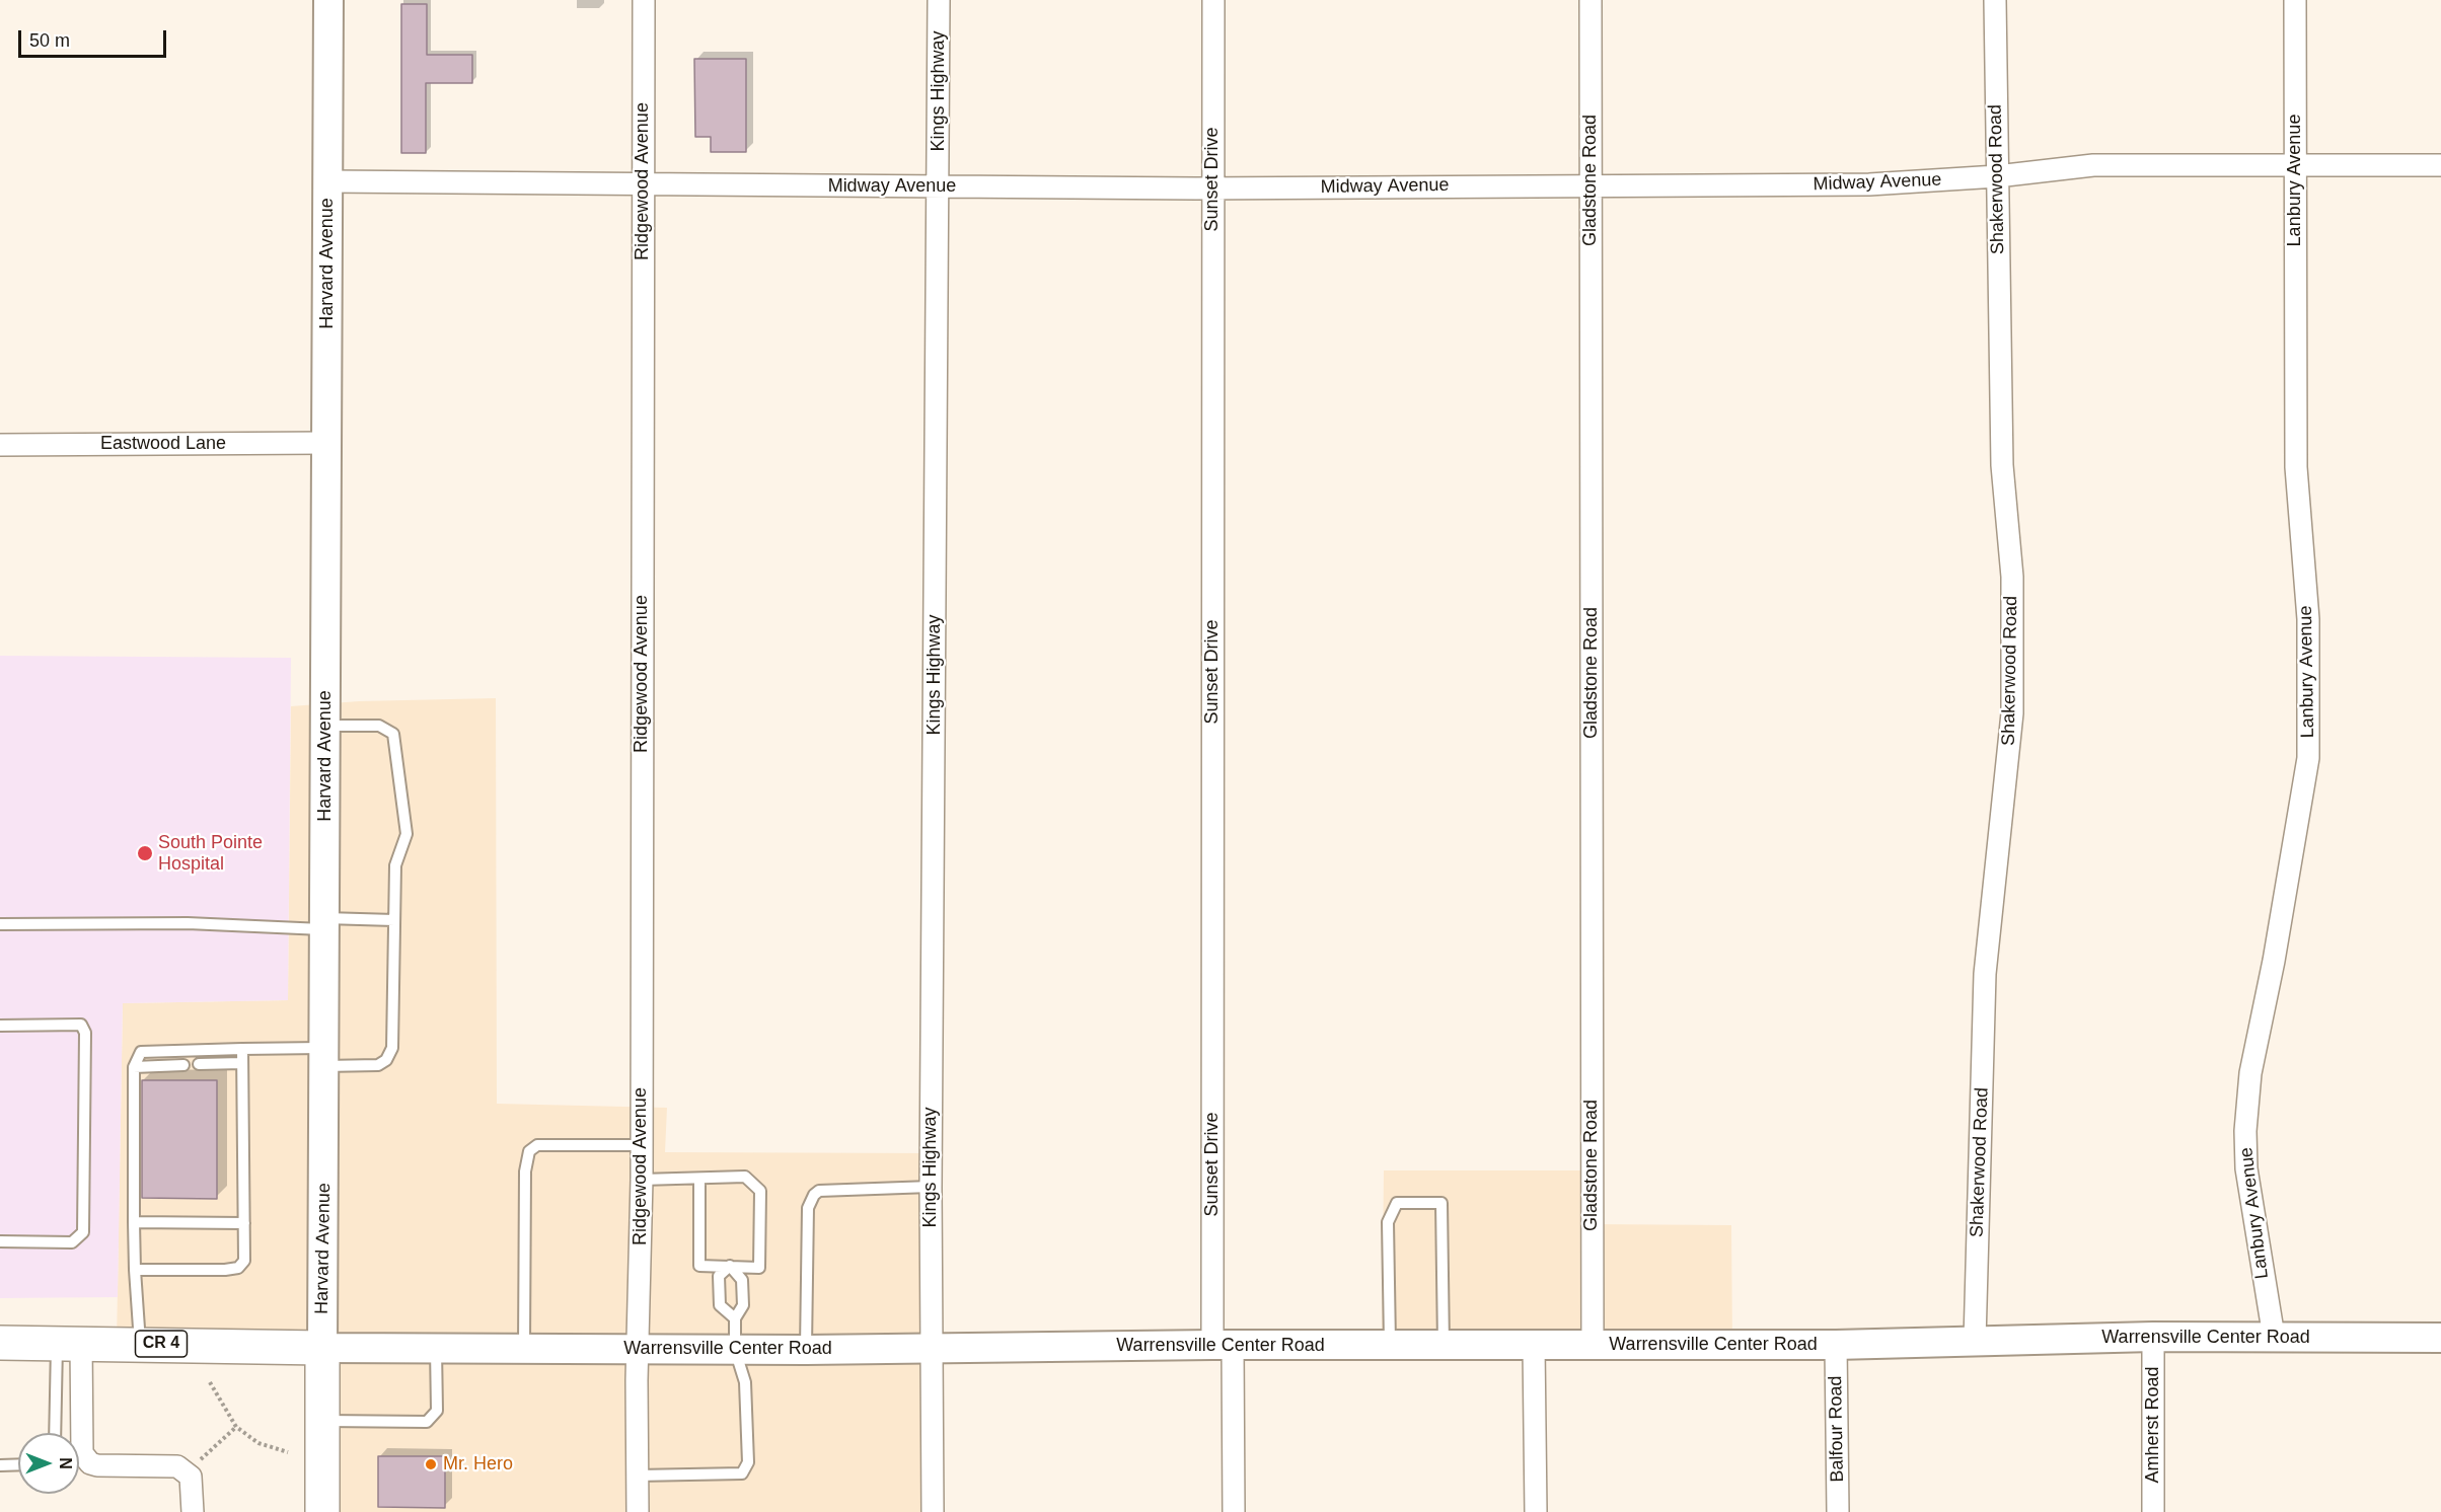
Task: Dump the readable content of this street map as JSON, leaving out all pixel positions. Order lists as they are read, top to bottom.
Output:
{
  "streets": {
    "main road": ["Harvard Avenue", "Warrensville Center Road", "CR 4"],
    "street": [
      "Kings Highway",
      "Sunset Drive",
      "Shakerwood Road",
      "Gladstone Road",
      "Lanbury Avenue",
      "Ridgewood Avenue",
      "Midway Avenue",
      "Eastwood Lane",
      "Amherst Road",
      "Balfour Road"
    ]
  },
  "crossings": [
    ["Kings Highway", "Midway Avenue"],
    ["Kings Highway", "Warrensville Center Road"],
    ["Sunset Drive", "Midway Avenue"],
    ["Sunset Drive", "Warrensville Center Road"],
    ["Shakerwood Road", "Midway Avenue"],
    ["Shakerwood Road", "Warrensville Center Road"],
    ["Gladstone Road", "Midway Avenue"],
    ["Gladstone Road", "Warrensville Center Road"],
    ["Lanbury Avenue", "Midway Avenue"],
    ["Lanbury Avenue", "Warrensville Center Road"],
    ["Ridgewood Avenue", "Midway Avenue"],
    ["Ridgewood Avenue", "Warrensville Center Road"],
    ["Midway Avenue", "Harvard Avenue"],
    ["Harvard Avenue", "Eastwood Lane"],
    ["Harvard Avenue", "Warrensville Center Road"],
    ["Warrensville Center Road", "Amherst Road"],
    ["Warrensville Center Road", "Balfour Road"]
  ],
  "places": ["South Pointe Hospital", "Mr. Hero"],
  "scale_bar": "50 m",
  "north": "right"
}
